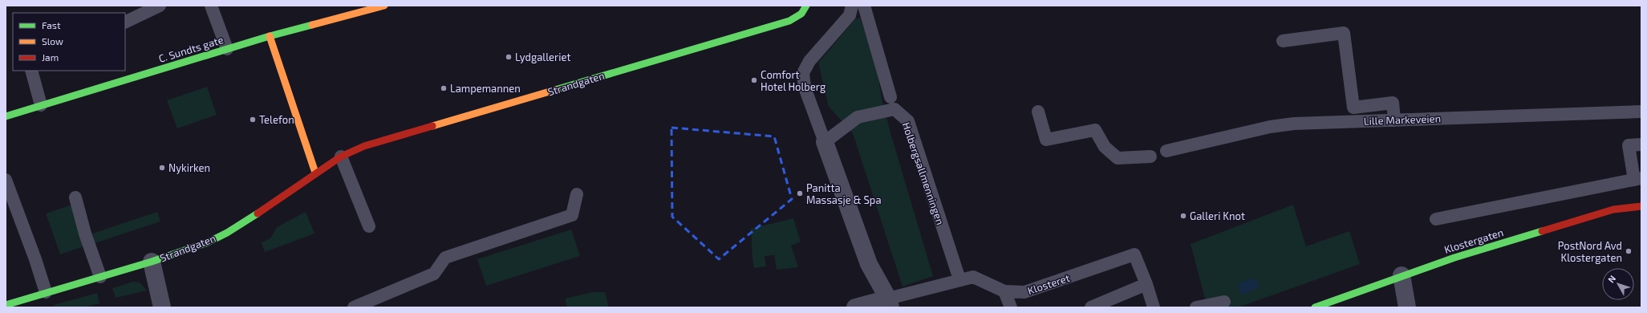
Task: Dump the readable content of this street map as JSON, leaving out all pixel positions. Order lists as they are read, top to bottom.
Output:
{
  "streets": {
    "street": ["C. Sundts gate", "Strandgaten", "Klostergaten"],
    "lane": ["Lille Markeveien", "Holbergsallmenningen", "Klosteret"]
  },
  "crossings": [
    ["Holbergsallmenningen", "Klosteret"]
  ],
  "places": [
    "Lydgalleriet",
    "Comfort Hotel Holberg",
    "Lampemannen",
    "Telefon",
    "Nykirken",
    "Panitta Massasje & Spa",
    "Galleri Knot",
    "PostNord Avd Klostergaten"
  ],
  "legend": ["Fast", "Slow", "Jam"],
  "north": "top left"
}
